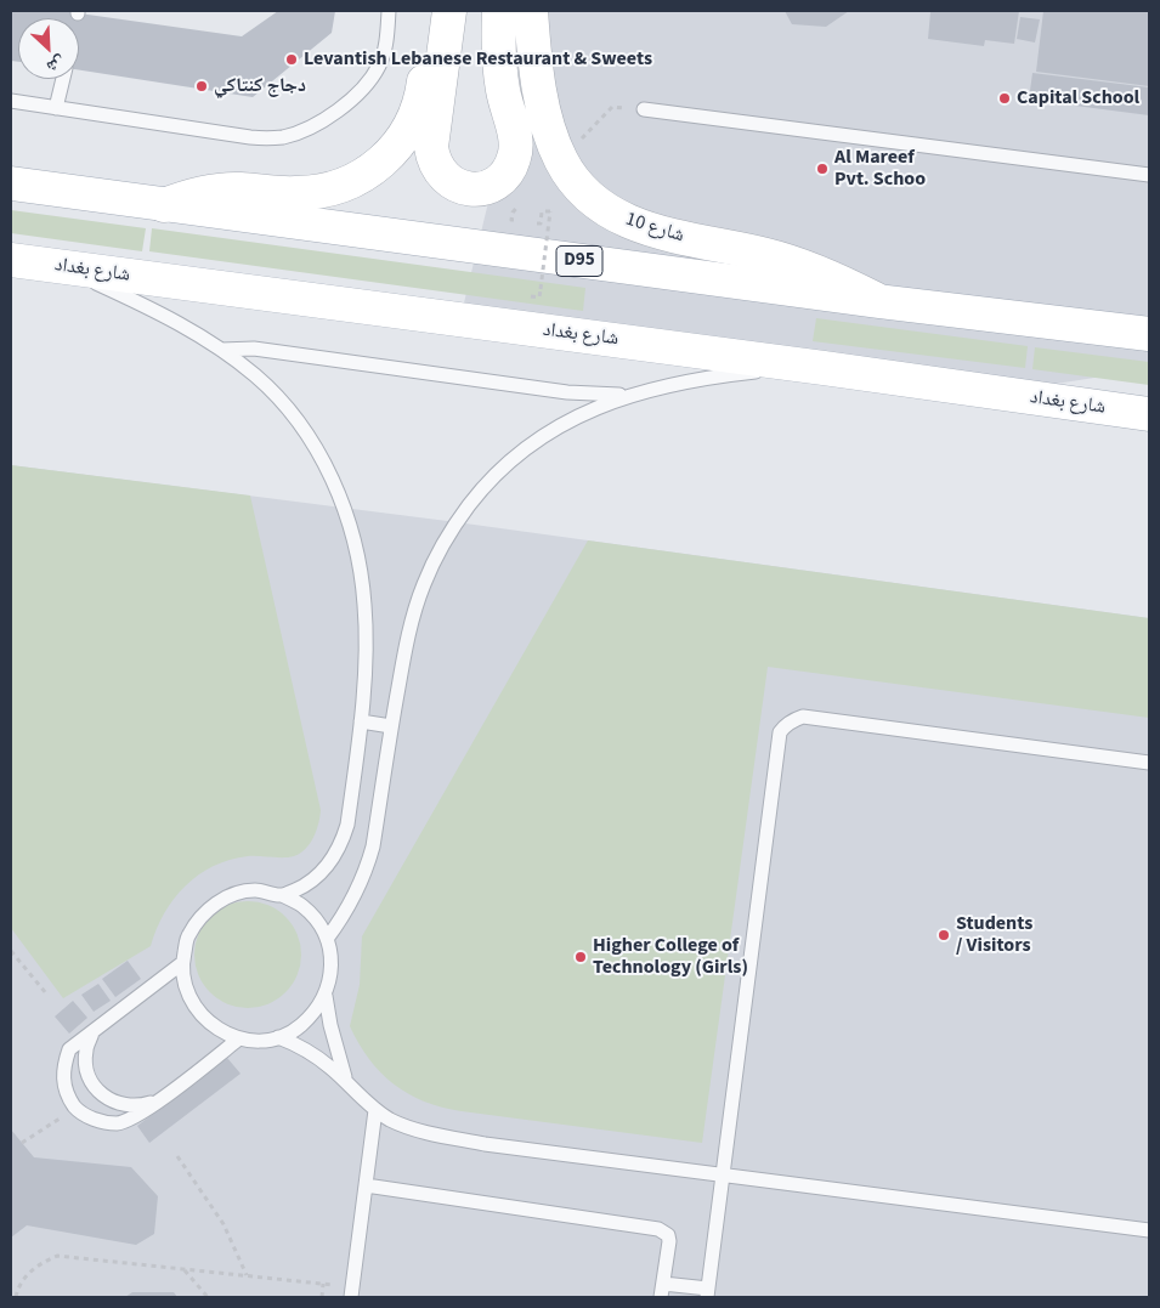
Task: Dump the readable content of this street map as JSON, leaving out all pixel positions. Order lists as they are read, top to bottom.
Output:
{
  "streets": {
    "main road": ["شارع 10", "D95", "شارع بغداد"]
  },
  "crossings": [
    ["شارع 10", "D95"]
  ],
  "places": [
    "Levantish Lebanese Restaurant & Sweets",
    "دجاج كنتاكي",
    "Capital School",
    "Al Mareef Pvt. Schoo",
    "Students / Visitors",
    "Higher College of Technology (Girls)"
  ],
  "north": "bottom right"
}
